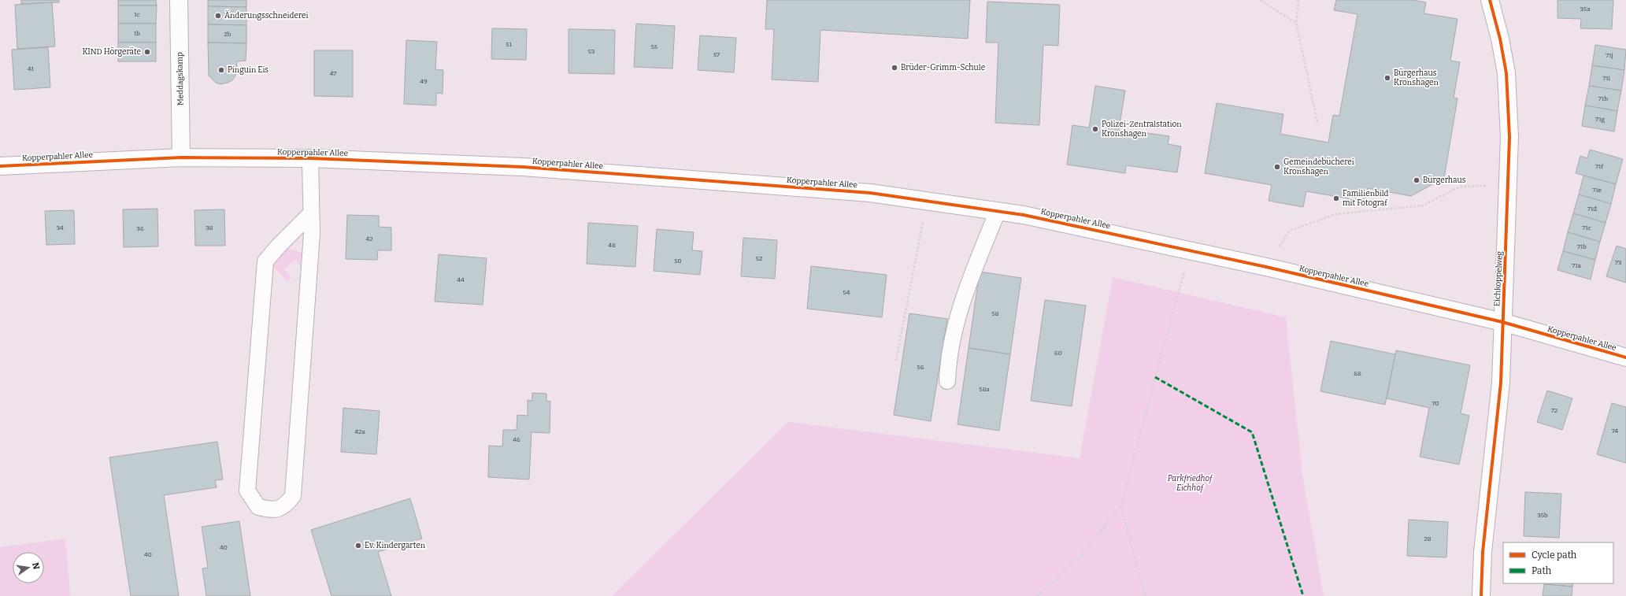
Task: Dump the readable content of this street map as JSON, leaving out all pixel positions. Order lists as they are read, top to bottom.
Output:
{
  "streets": {
    "street": ["Meddagskamp", "Kopperpahler Allee", "Eichkoppelweg"]
  },
  "crossings": [
    ["Meddagskamp", "Kopperpahler Allee"],
    ["Kopperpahler Allee", "Eichkoppelweg"]
  ],
  "parks": ["Parkfriedhof Eichhof"],
  "places": [
    "Änderungsschneiderei",
    "KIND Hörgeräte",
    "Brüder-Grimm-Schule",
    "Pinguin Eis",
    "Bürgerhaus Kronshagen",
    "Polizei-Zentralstation Kronshagen",
    "Gemeindebücherei Kronshagen",
    "Bürgerhaus",
    "Familienbild mit Fotograf",
    "Ev. Kindergarten"
  ],
  "house_numbers": [
    "35a",
    "1c",
    "1b",
    "2b",
    "51",
    "55",
    "53",
    "57",
    "71j",
    "41",
    "47",
    "71i",
    "49",
    "71h",
    "71g",
    "71f",
    "71e",
    "71d",
    "34",
    "38",
    "71c",
    "36",
    "42",
    "48",
    "71b",
    "52",
    "50",
    "73",
    "71a",
    "44",
    "54",
    "58",
    "60",
    "56",
    "68",
    "58a",
    "70",
    "72",
    "74",
    "42a",
    "46",
    "35b",
    "28",
    "40",
    "40"
  ],
  "legend": ["Cycle path", "Path"],
  "north": "right"
}
